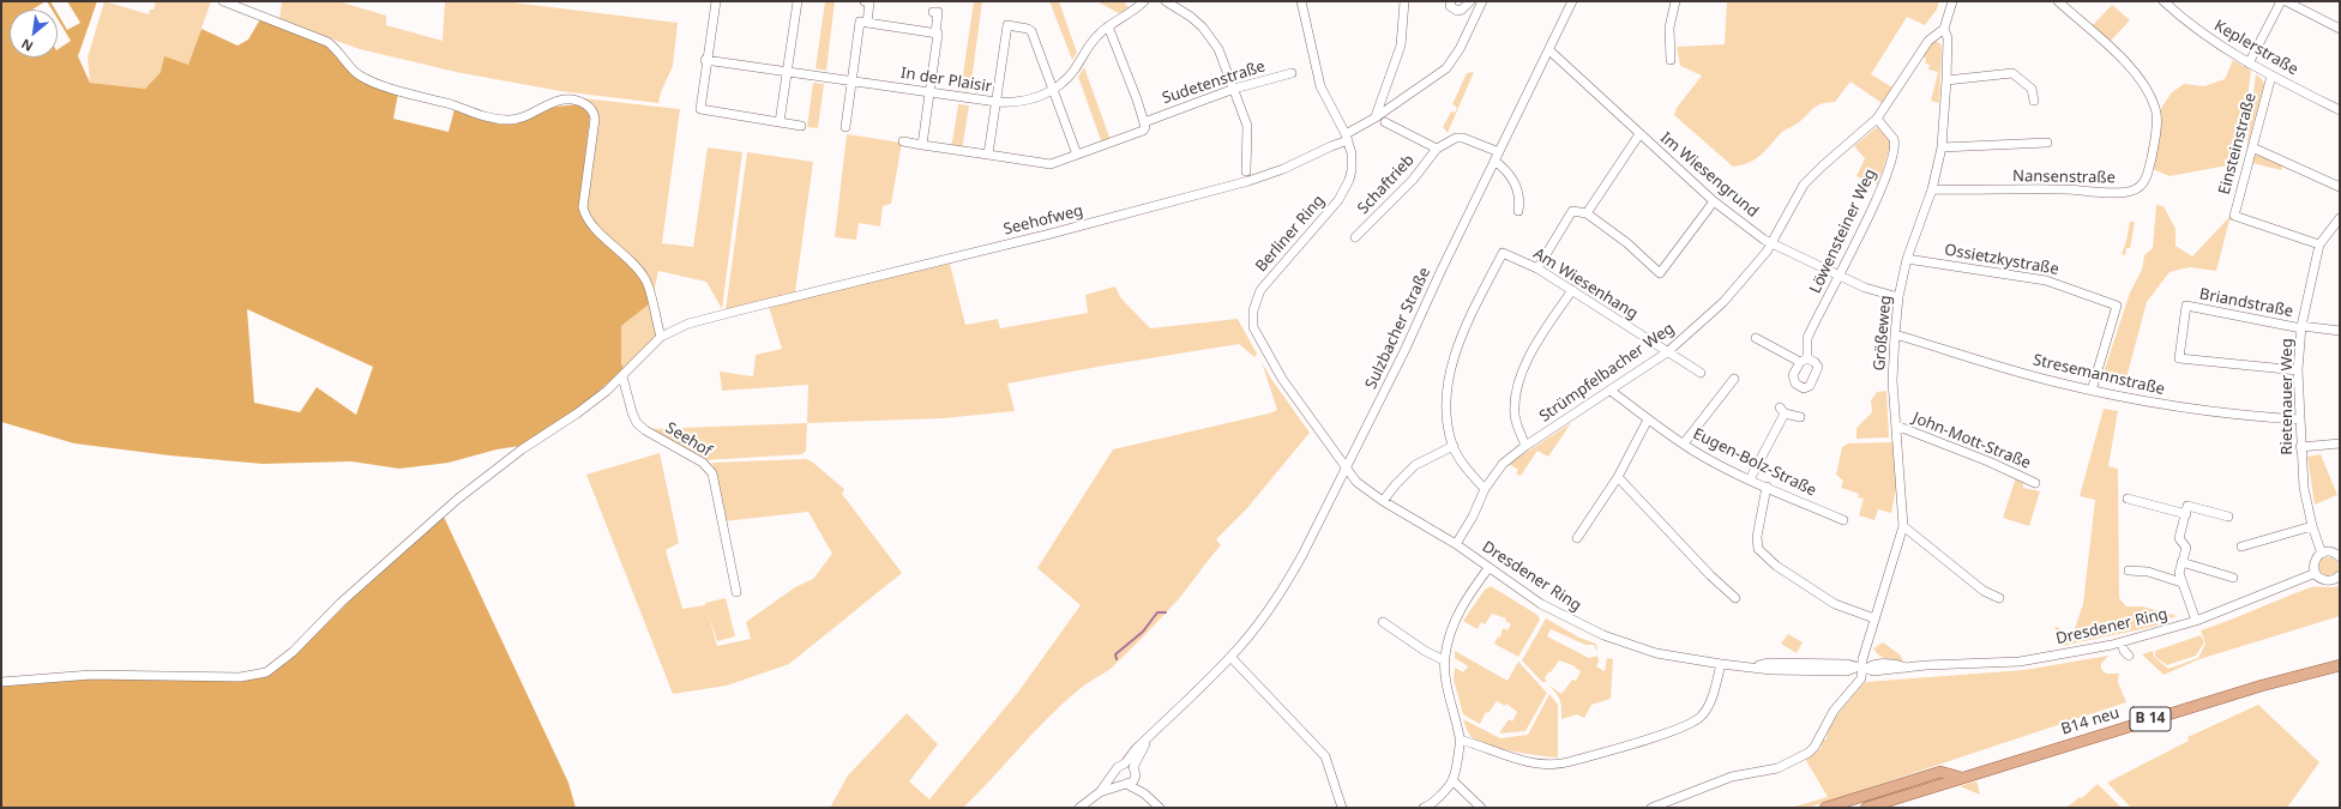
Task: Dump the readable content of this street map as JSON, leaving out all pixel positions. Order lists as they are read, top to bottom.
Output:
{
  "streets": {
    "main road": ["B 14", "B14 neu"],
    "street": [
      "Keplerstraße",
      "In der Plaisir",
      "Sudetenstraße",
      "Einsteinstraße",
      "Im Wiesengrund",
      "Nansenstraße",
      "Schaftrieb",
      "Seehofweg",
      "Löwensteiner Weg",
      "Berliner Ring",
      "Ossietzkystraße",
      "Am Wiesenhang",
      "Briandstraße",
      "Sulzbacher Straße",
      "Größeweg",
      "Strümpfelbacher Weg",
      "Stresemannstraße",
      "Rietenauer Weg",
      "Seehof",
      "John-Mott-Straße",
      "Eugen-Bolz-Straße",
      "Dresdener Ring"
    ]
  },
  "crossings": [
    ["Keplerstraße", "Einsteinstraße"],
    ["Einsteinstraße", "Rietenauer Weg"],
    ["Im Wiesengrund", "Löwensteiner Weg"],
    ["Im Wiesengrund", "Sulzbacher Straße"],
    ["Im Wiesengrund", "Größeweg"],
    ["Im Wiesengrund", "Strümpfelbacher Weg"],
    ["Nansenstraße", "Größeweg"],
    ["Schaftrieb", "Sulzbacher Straße"],
    ["Seehofweg", "Berliner Ring"],
    ["Löwensteiner Weg", "Strümpfelbacher Weg"],
    ["Berliner Ring", "Sulzbacher Straße"],
    ["Berliner Ring", "Dresdener Ring"],
    ["Ossietzkystraße", "Größeweg"],
    ["Ossietzkystraße", "Stresemannstraße"],
    ["Am Wiesenhang", "Strümpfelbacher Weg"],
    ["Briandstraße", "Rietenauer Weg"],
    ["Sulzbacher Straße", "Dresdener Ring"],
    ["Größeweg", "Strümpfelbacher Weg"],
    ["Größeweg", "Stresemannstraße"],
    ["Größeweg", "John-Mott-Straße"],
    ["Größeweg", "Dresdener Ring"],
    ["Strümpfelbacher Weg", "Eugen-Bolz-Straße"],
    ["Strümpfelbacher Weg", "Dresdener Ring"],
    ["Stresemannstraße", "Rietenauer Weg"],
    ["B 14", "B14 neu"]
  ],
  "north": "bottom left"
}
